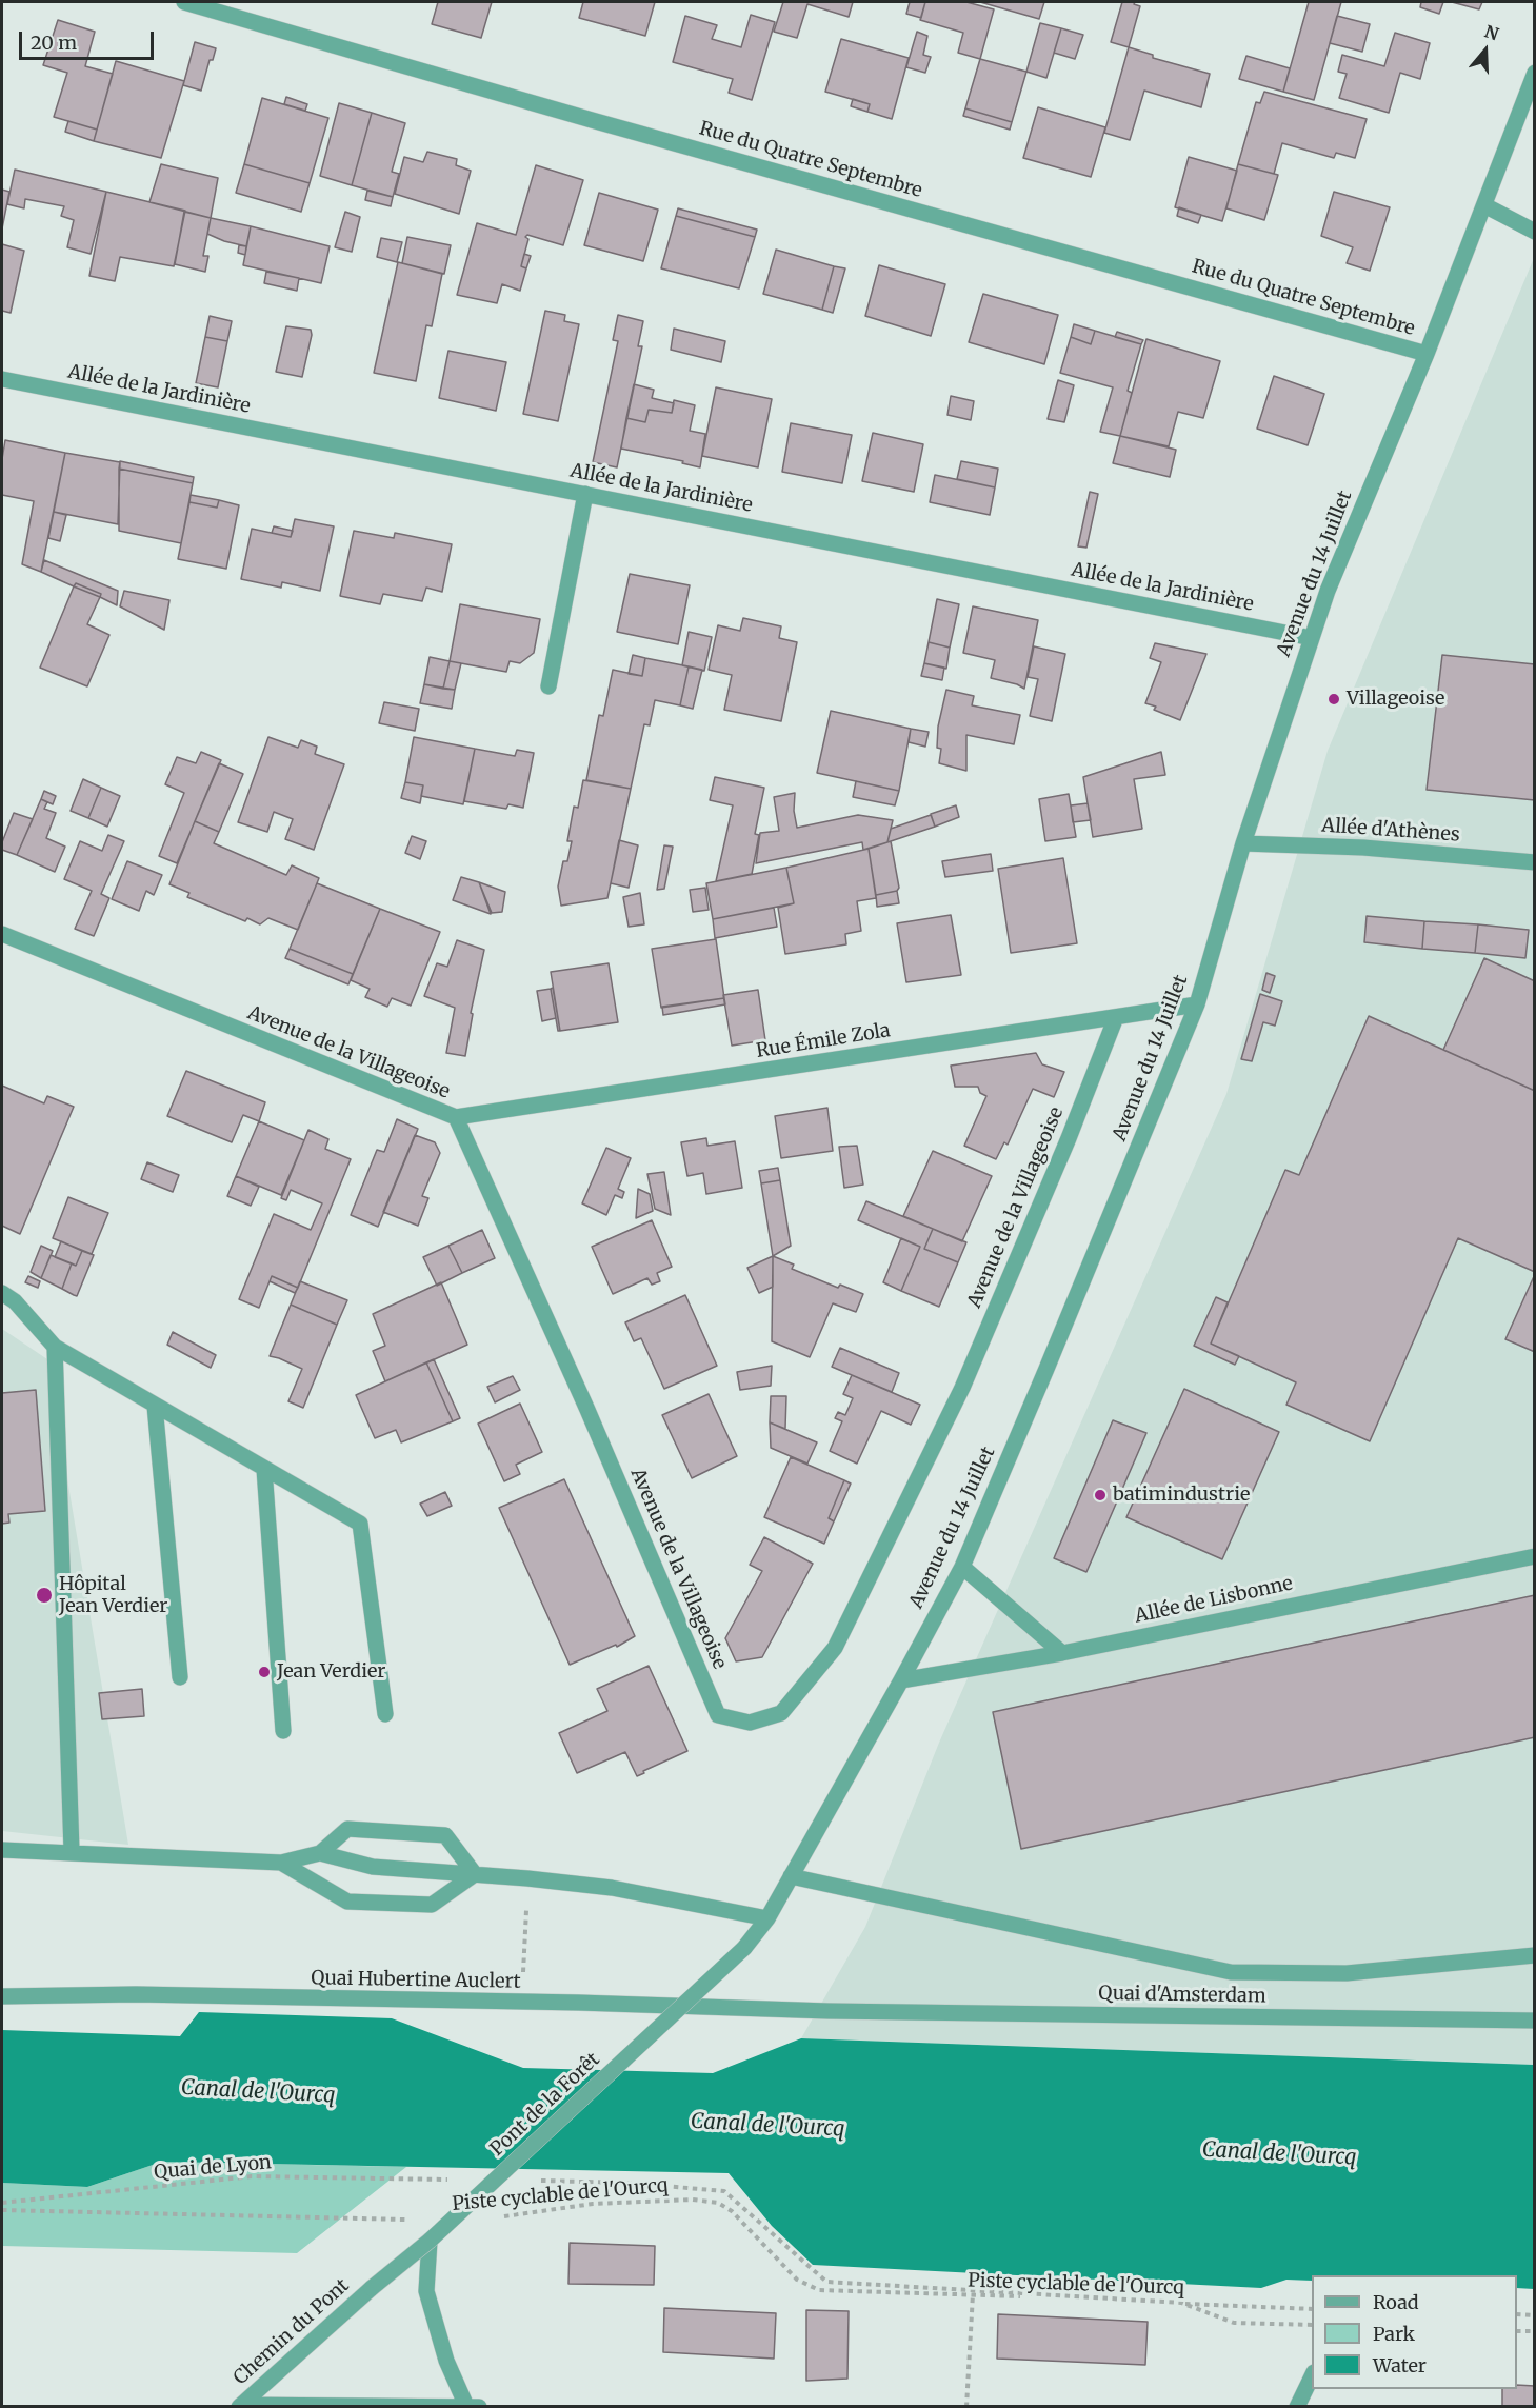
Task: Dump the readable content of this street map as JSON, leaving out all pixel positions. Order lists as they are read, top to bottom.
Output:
{
  "streets": {
    "street": [
      "Rue du Quatre Septembre",
      "Allée de la Jardinière",
      "Avenue du 14 Juillet",
      "Allée d'Athènes",
      "Rue Émile Zola",
      "Avenue de la Villageoise",
      "Allée de Lisbonne",
      "Quai Hubertine Auclert",
      "Quai d'Amsterdam",
      "Pont de la Forêt",
      "Chemin du Pont"
    ],
    "path": ["Quai de Lyon", "Piste cyclable de l'Ourcq"]
  },
  "crossings": [
    ["Rue du Quatre Septembre", "Avenue du 14 Juillet"],
    ["Allée de la Jardinière", "Avenue du 14 Juillet"],
    ["Avenue du 14 Juillet", "Allée d'Athènes"],
    ["Avenue du 14 Juillet", "Rue Émile Zola"],
    ["Avenue du 14 Juillet", "Allée de Lisbonne"],
    ["Avenue du 14 Juillet", "Pont de la Forêt"],
    ["Rue Émile Zola", "Avenue de la Villageoise"],
    ["Quai Hubertine Auclert", "Quai d'Amsterdam"],
    ["Pont de la Forêt", "Chemin du Pont"]
  ],
  "water": ["Canal de l'Ourcq"],
  "places": [
    "Villageoise",
    "batimindustrie",
    "Hôpital Jean Verdier",
    "Jean Verdier"
  ],
  "legend": ["Road", "Park", "Water"],
  "scale_bar": "20 m",
  "north": "top"
}
